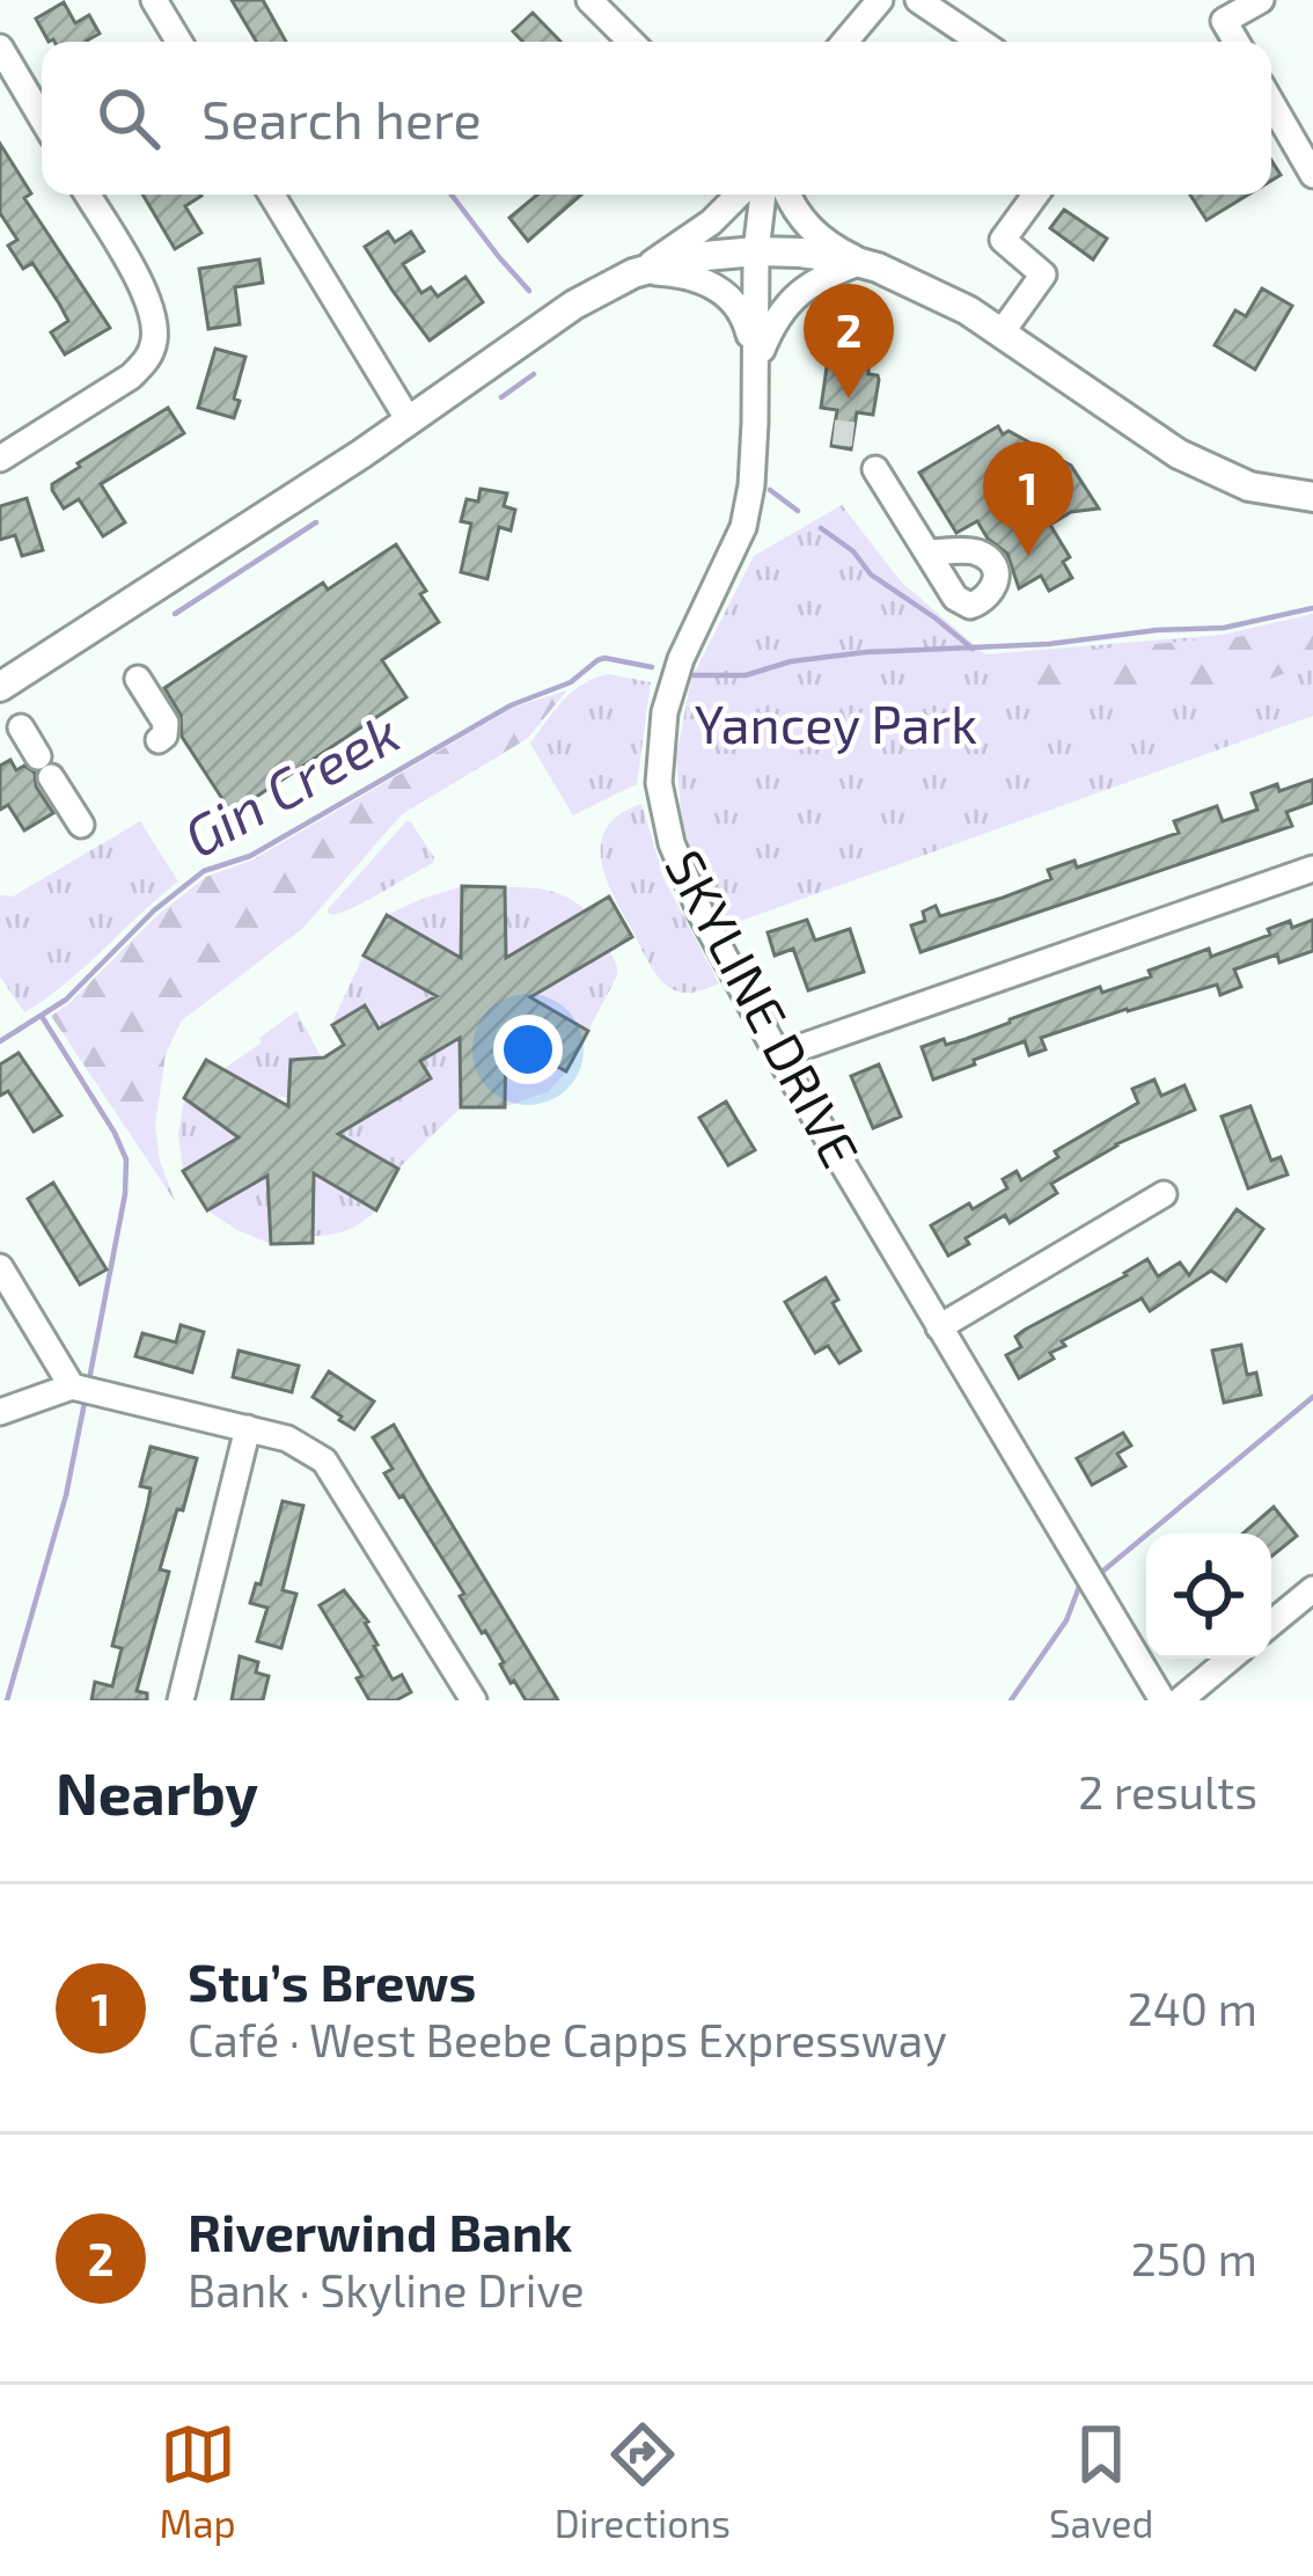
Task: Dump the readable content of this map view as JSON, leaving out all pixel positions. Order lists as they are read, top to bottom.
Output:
{
  "streets": {
    "street": ["SKYLINE DRIVE"]
  },
  "water": ["Gin Creek"],
  "parks": ["Yancey Park"],
  "page": {
    "search": "Search here",
    "pins": ["2", "1"],
    "heading": ["Nearby", "2 results"],
    "list": [
      {
        "mark": "1",
        "name": "Stu’s Brews",
        "note": "Café · West Beebe Capps Expressway",
        "value": "240 m"
      },
      {
        "mark": "2",
        "name": "Riverwind Bank",
        "note": "Bank · Skyline Drive",
        "value": "250 m"
      }
    ],
    "nav": ["Map", "Directions", "Saved"]
  }
}
